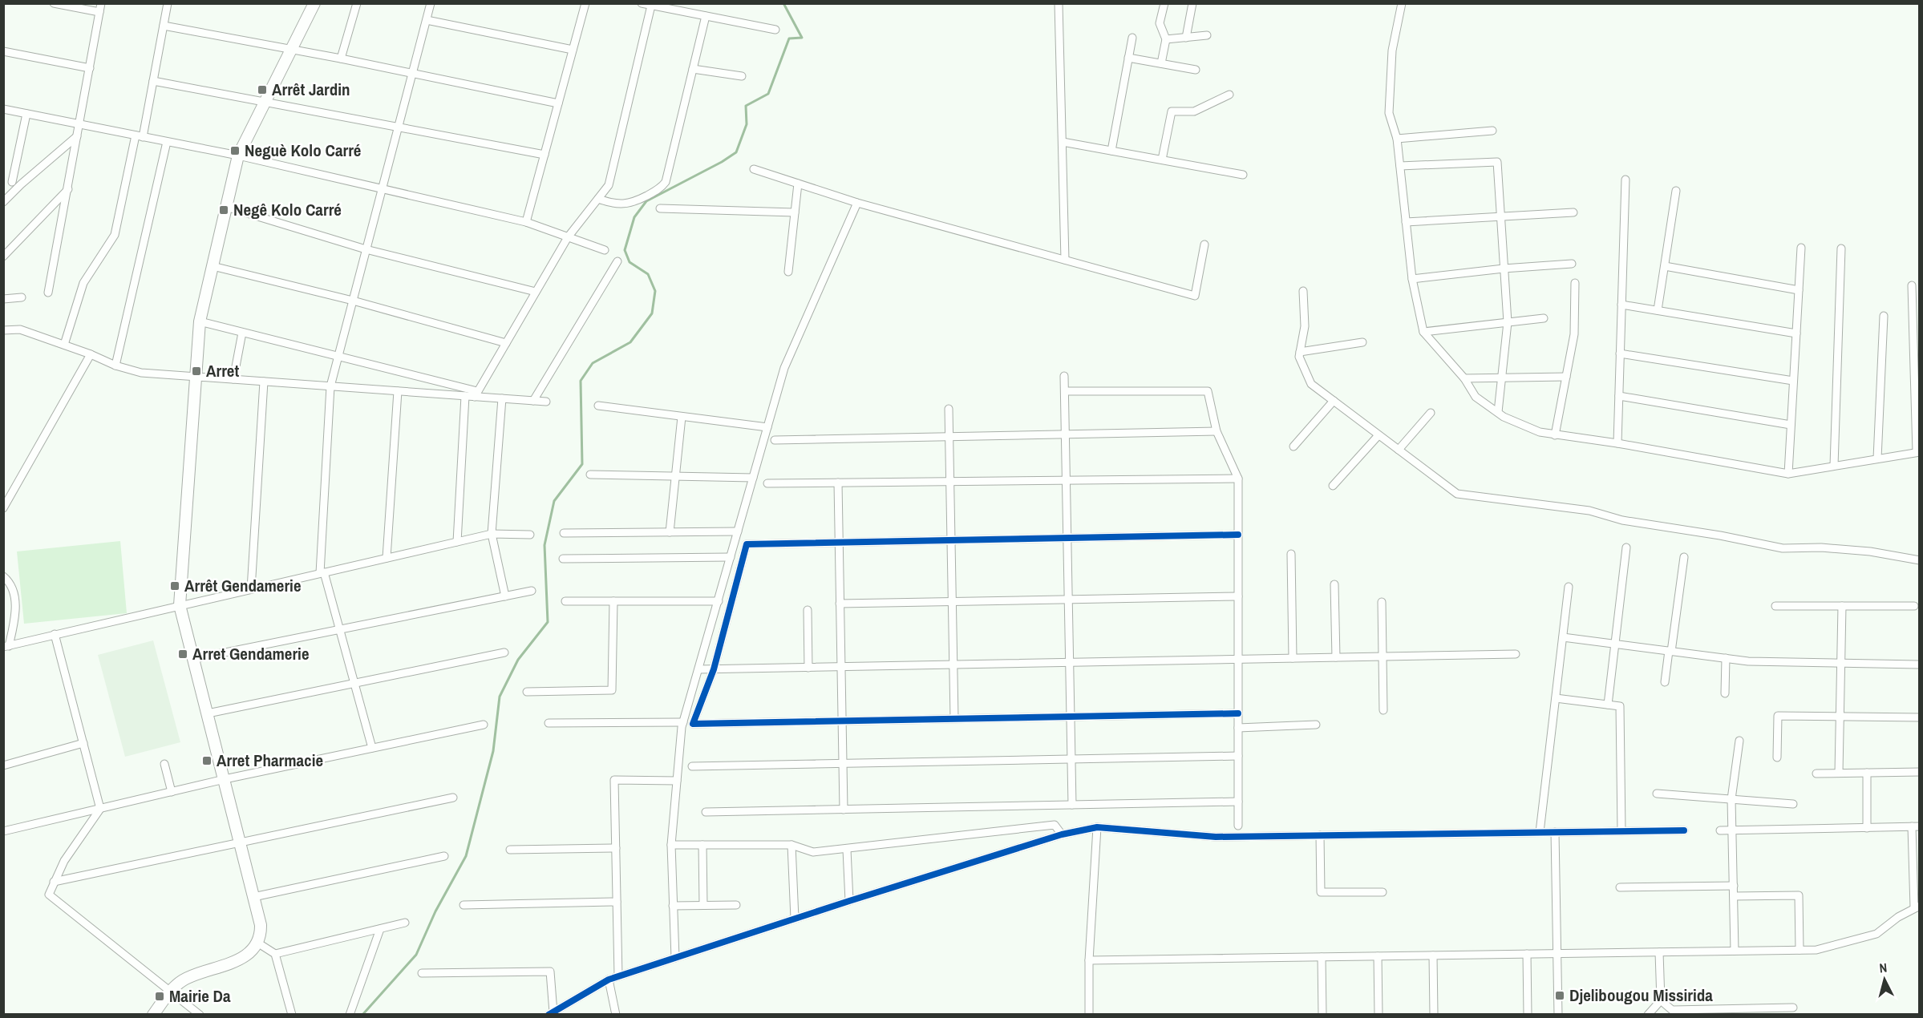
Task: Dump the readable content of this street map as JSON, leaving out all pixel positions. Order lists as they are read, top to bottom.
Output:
{
  "places": {
    "transit": [
      "Arrêt Jardin",
      "Neguè Kolo Carré",
      "Negê Kolo Carré",
      "Arret",
      "Arrêt Gendamerie",
      "Arret Gendamerie",
      "Arret Pharmacie",
      "Djelibougou Missirida",
      "Mairie Da"
    ]
  },
  "north": "top"
}
